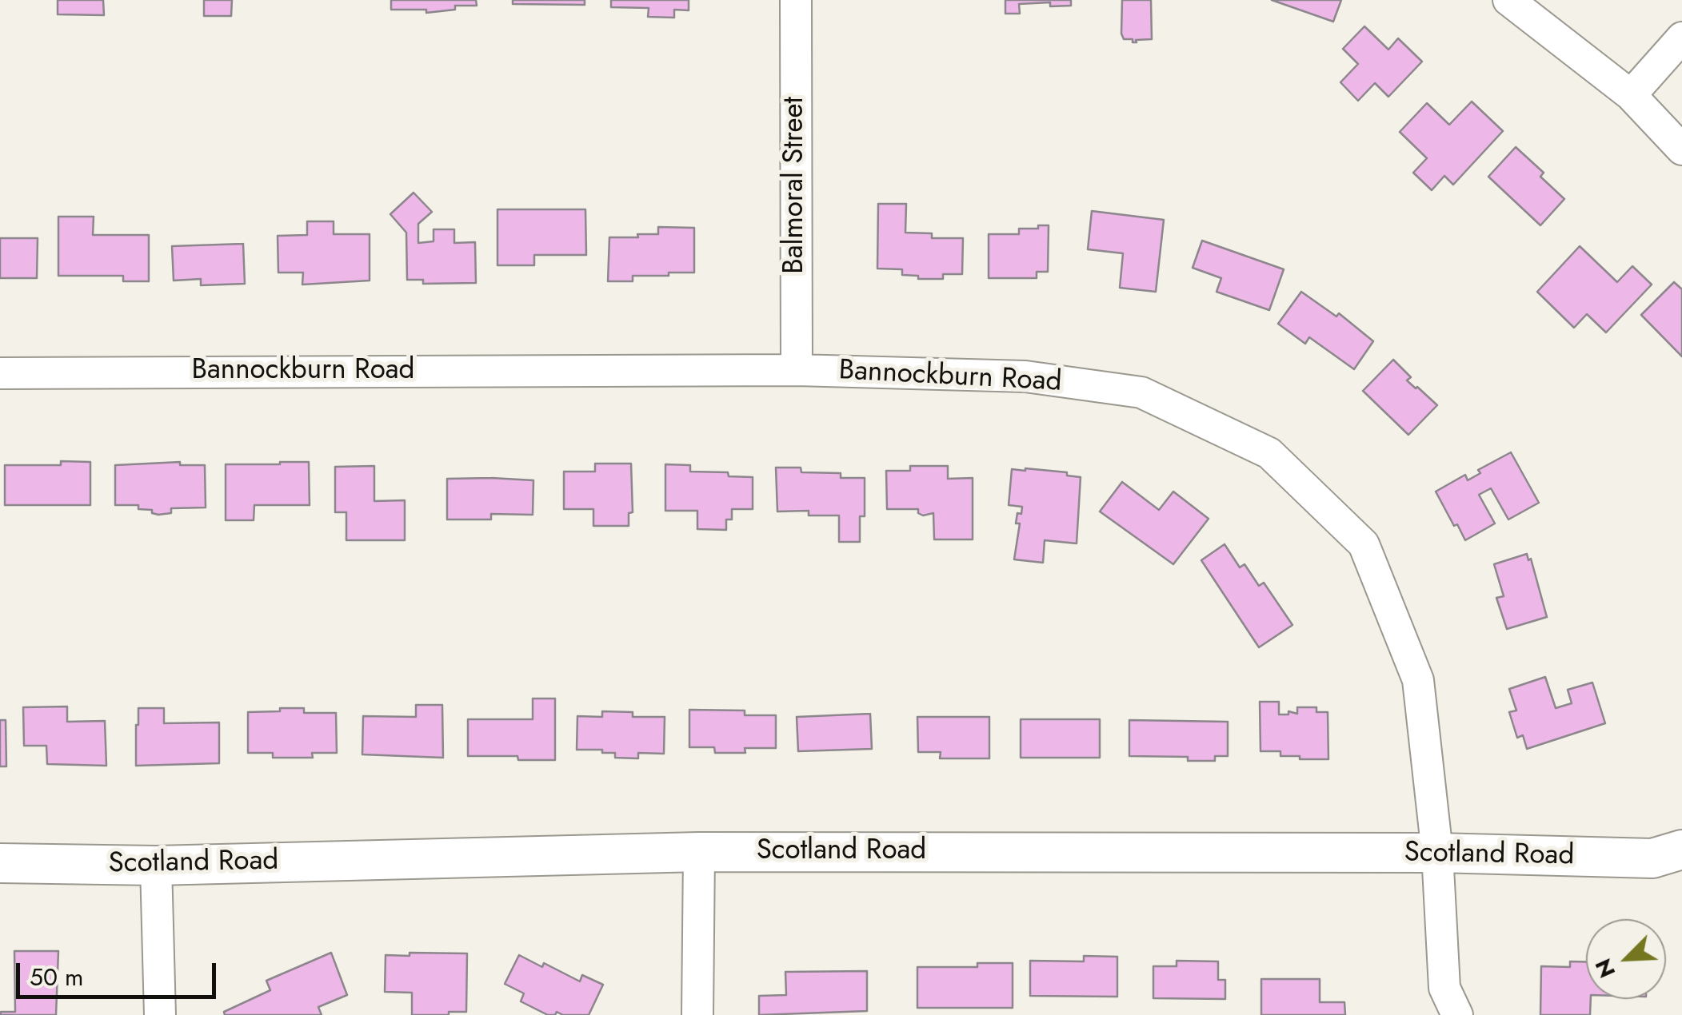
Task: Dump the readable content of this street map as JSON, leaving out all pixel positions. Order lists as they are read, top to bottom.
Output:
{
  "streets": {
    "street": ["Balmoral Street", "Bannockburn Road", "Scotland Road"]
  },
  "crossings": [
    ["Balmoral Street", "Bannockburn Road"],
    ["Bannockburn Road", "Scotland Road"]
  ],
  "scale_bar": "50 m",
  "north": "bottom left"
}
